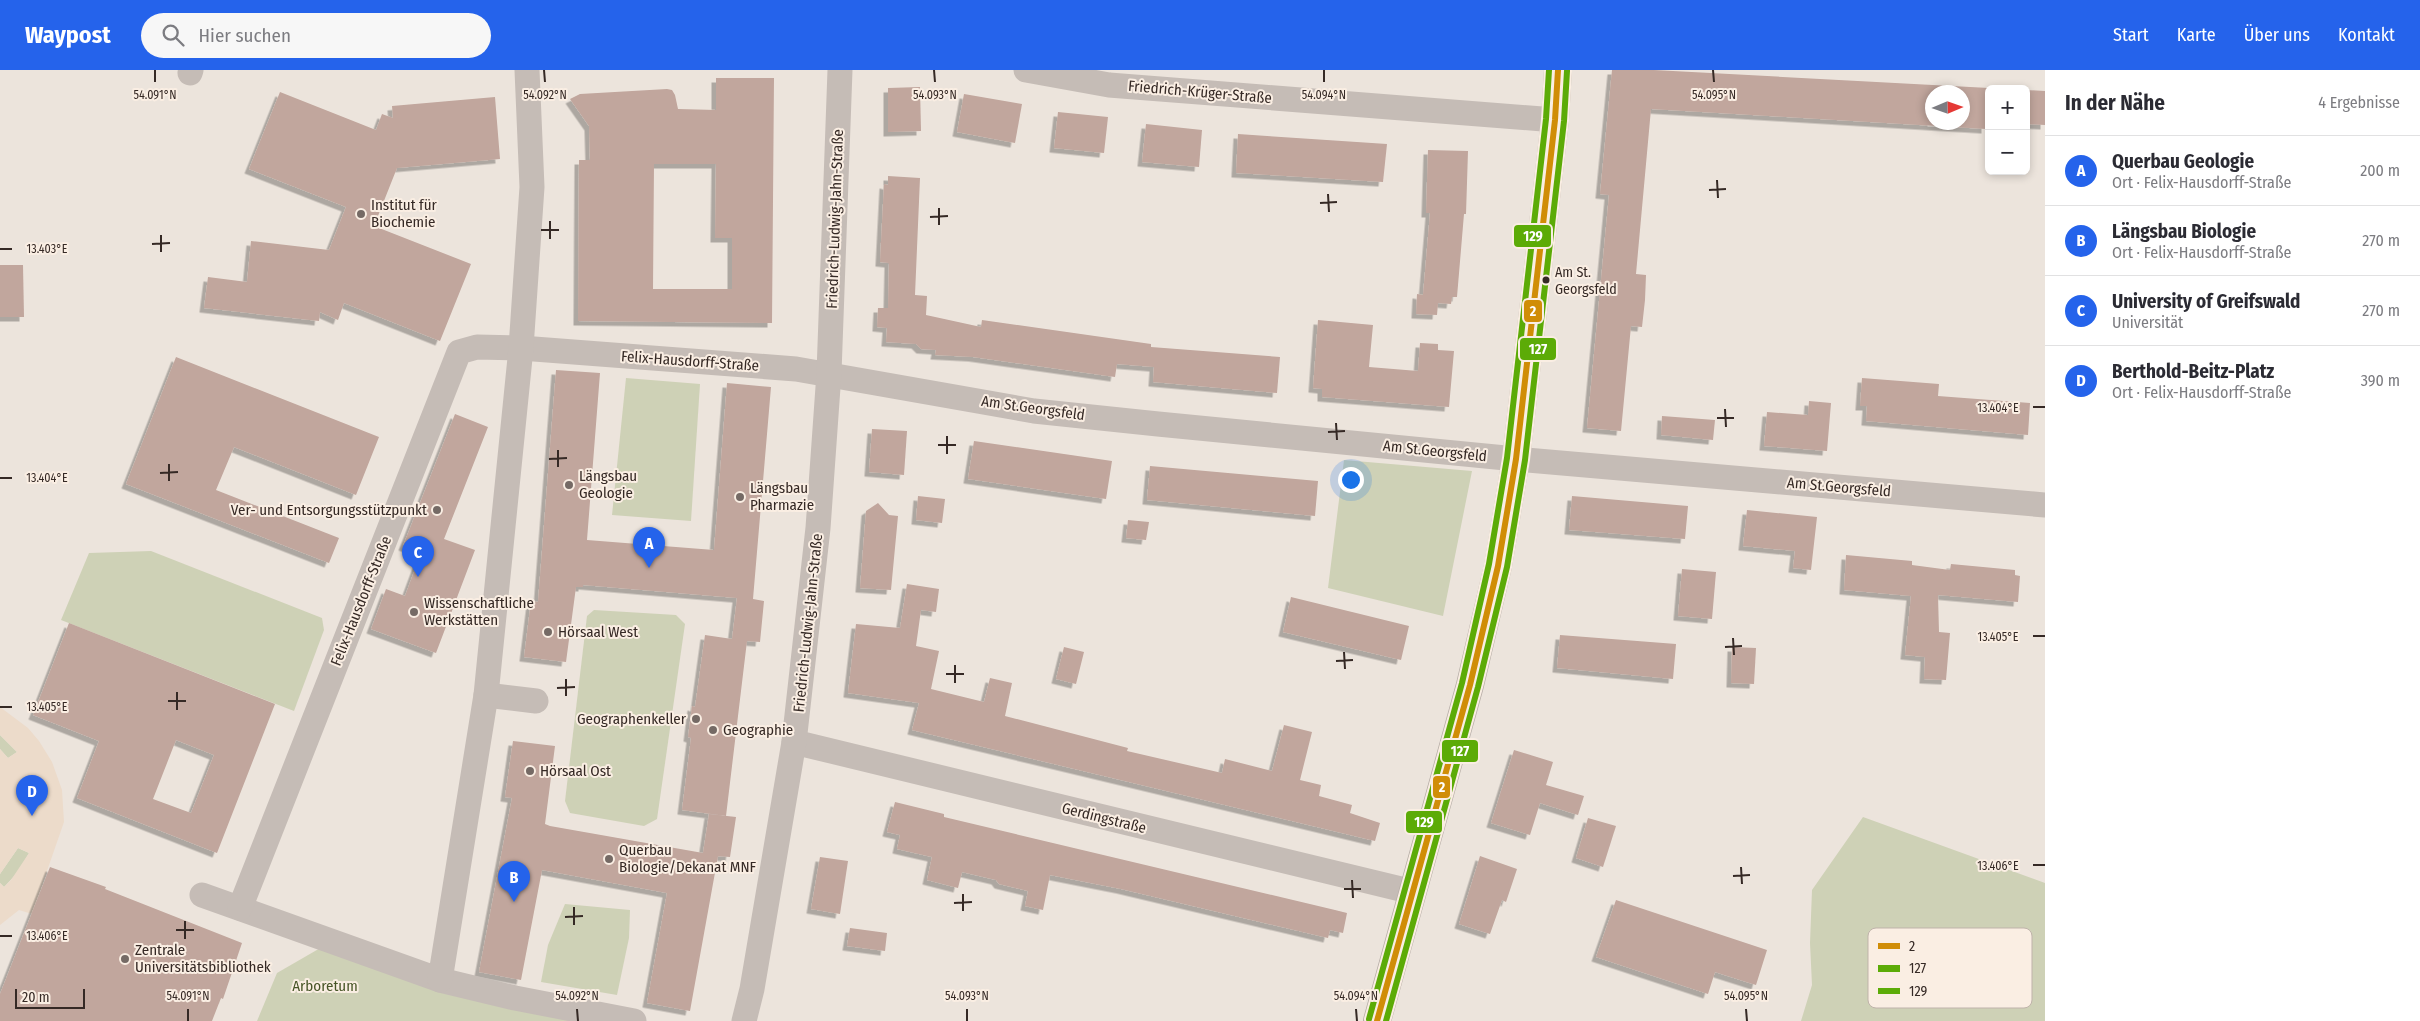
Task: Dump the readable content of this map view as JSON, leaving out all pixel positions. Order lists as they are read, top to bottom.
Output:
{
  "streets": {
    "street": [
      "Friedrich-Krüger-Straße",
      "Friedrich-Ludwig-Jahn-Straße",
      "Felix-Hausdorff-Straße",
      "Am St.Georgsfeld",
      "Gerdingstraße"
    ]
  },
  "crossings": [
    ["Friedrich-Ludwig-Jahn-Straße", "Felix-Hausdorff-Straße"],
    ["Friedrich-Ludwig-Jahn-Straße", "Am St.Georgsfeld"],
    ["Friedrich-Ludwig-Jahn-Straße", "Gerdingstraße"],
    ["Felix-Hausdorff-Straße", "Am St.Georgsfeld"]
  ],
  "parks": ["Arboretum"],
  "places": [
    "Institut für Biochemie",
    "Am St. Georgsfeld",
    "Längsbau Geologie",
    "Längsbau Pharmazie",
    "Ver- und Entsorgungsstützpunkt",
    "Wissenschaftliche Werkstätten",
    "Hörsaal West",
    "Geographenkeller",
    "Geographie",
    "Hörsaal Ost",
    "Querbau Biologie/Dekanat MNF",
    "Zentrale Universitätsbibliothek"
  ],
  "lines": ["transit line 2", "transit line 129", "transit line 127"],
  "legend": ["2", "127", "129"],
  "scale_bar": "20 m",
  "north": "right",
  "page": {
    "header": "Waypost",
    "search": "Hier suchen",
    "nav": [
      "Start",
      "Karte",
      "Über uns",
      "Kontakt"
    ],
    "heading": ["In der Nähe", "4 Ergebnisse"],
    "map_buttons": ["+", "−"],
    "list": [
      {
        "mark": "A",
        "name": "Querbau Geologie",
        "note": "Ort · Felix-Hausdorff-Straße",
        "value": "200 m"
      },
      {
        "mark": "B",
        "name": "Längsbau Biologie",
        "note": "Ort · Felix-Hausdorff-Straße",
        "value": "270 m"
      },
      {
        "mark": "C",
        "name": "University of Greifswald",
        "note": "Universität",
        "value": "270 m"
      },
      {
        "mark": "D",
        "name": "Berthold-Beitz-Platz",
        "note": "Ort · Felix-Hausdorff-Straße",
        "value": "390 m"
      }
    ],
    "pins": [
      "A",
      "C",
      "D",
      "B"
    ],
    "scale": "20 m"
  },
  "coordinates": [
    "54.091°N",
    "54.092°N",
    "54.093°N",
    "54.094°N",
    "54.095°N",
    "13.403°E",
    "13.404°E",
    "13.405°E",
    "13.406°E"
  ]
}
